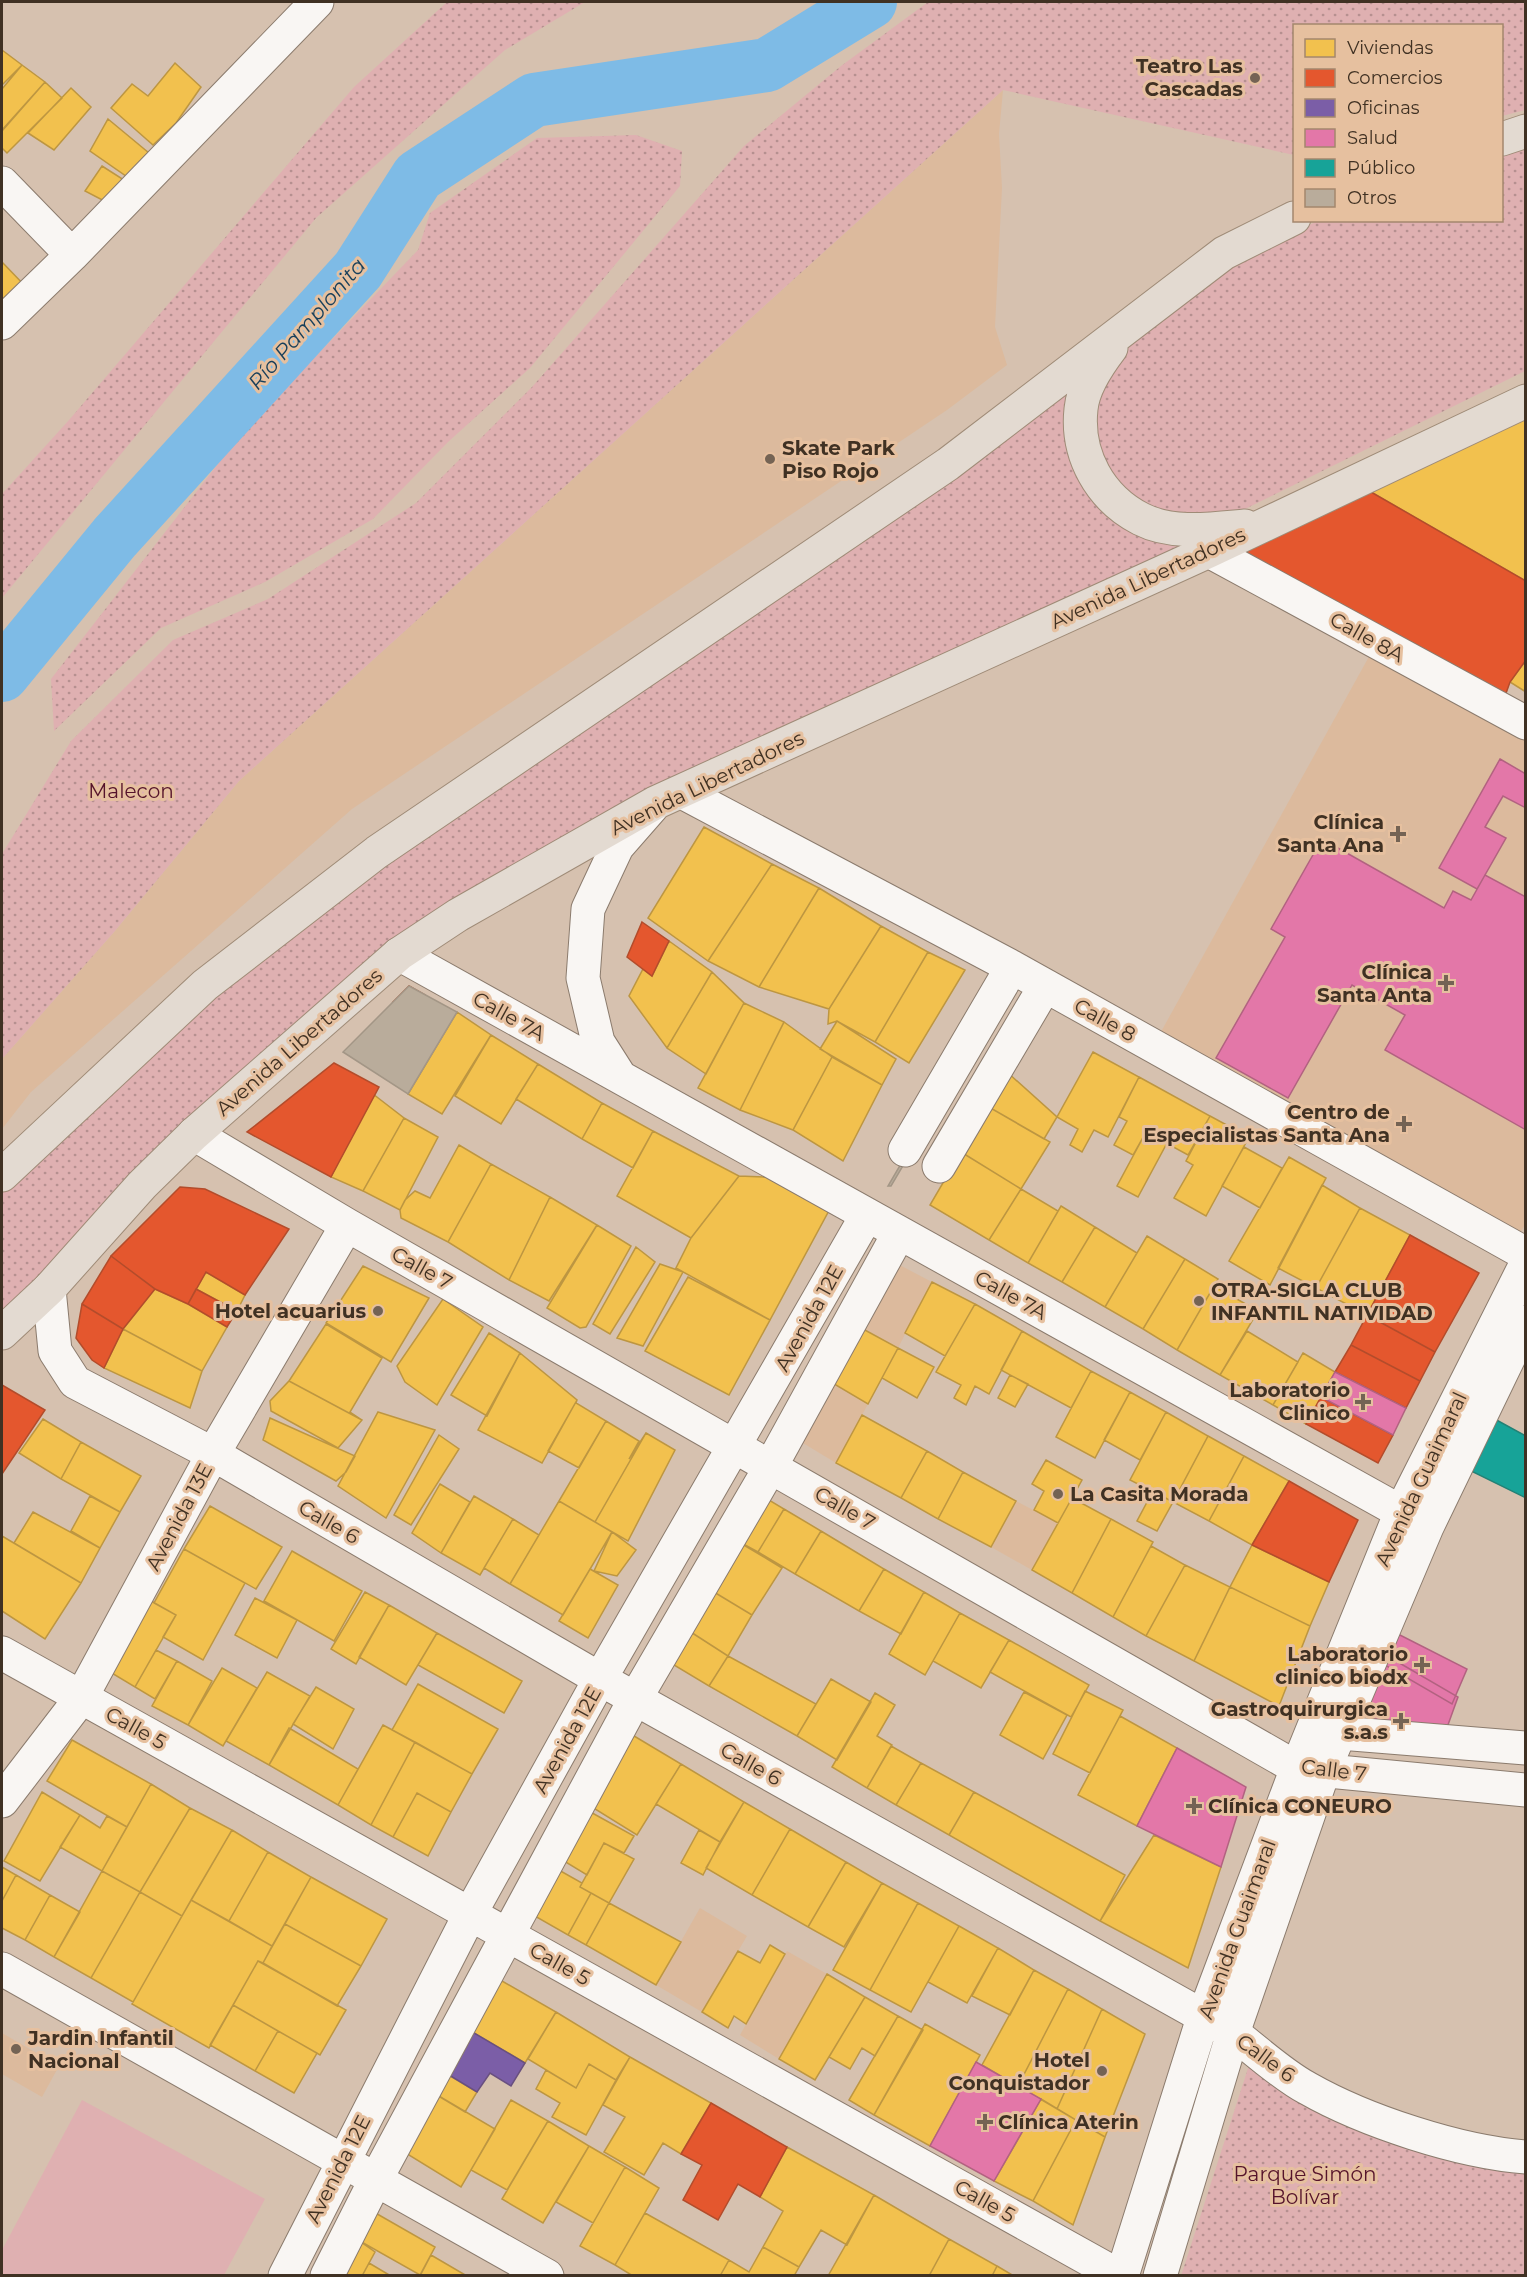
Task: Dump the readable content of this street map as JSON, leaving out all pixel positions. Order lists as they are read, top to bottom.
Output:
{
  "streets": {
    "main road": ["Avenida Libertadores"],
    "street": [
      "Calle 8A",
      "Calle 7A",
      "Calle 8",
      "Calle 7",
      "Avenida 12E",
      "Avenida Guaimaral",
      "Avenida 13E",
      "Calle 6",
      "Calle 5"
    ]
  },
  "crossings": [
    ["Avenida Libertadores", "Calle 8A"],
    ["Avenida Libertadores", "Calle 7A"],
    ["Avenida Libertadores", "Calle 8"],
    ["Avenida Libertadores", "Calle 7"],
    ["Avenida Libertadores", "Calle 6"],
    ["Calle 7A", "Calle 8"],
    ["Calle 7A", "Avenida 12E"],
    ["Calle 7A", "Avenida Guaimaral"],
    ["Calle 7", "Avenida 12E"],
    ["Calle 7", "Avenida Guaimaral"],
    ["Calle 7", "Avenida 13E"],
    ["Avenida 12E", "Calle 6"],
    ["Avenida 12E", "Calle 5"],
    ["Avenida Guaimaral", "Calle 6"],
    ["Avenida Guaimaral", "Calle 5"],
    ["Avenida 13E", "Calle 6"],
    ["Avenida 13E", "Calle 5"]
  ],
  "water": ["Río Pamplonita"],
  "parks": ["Malecon", "Parque Simón Bolívar"],
  "places": {
    "other": [
      "Teatro Las Cascadas",
      "Skate Park Piso Rojo",
      "OTRA-SIGLA CLUB INFANTIL NATIVIDAD",
      "Hotel acuarius",
      "La Casita Morada",
      "Jardin Infantil Nacional",
      "Hotel Conquistador"
    ],
    "health": [
      "Clínica Santa Ana",
      "Clínica Santa Anta",
      "Centro de Especialistas Santa Ana",
      "Laboratorio Clinico",
      "Laboratorio clinico biodx",
      "Gastroquirurgica s.a.s",
      "Clínica CONEURO",
      "Clínica Aterin"
    ]
  },
  "legend": [
    "Viviendas",
    "Comercios",
    "Oficinas",
    "Salud",
    "Público",
    "Otros"
  ]
}
